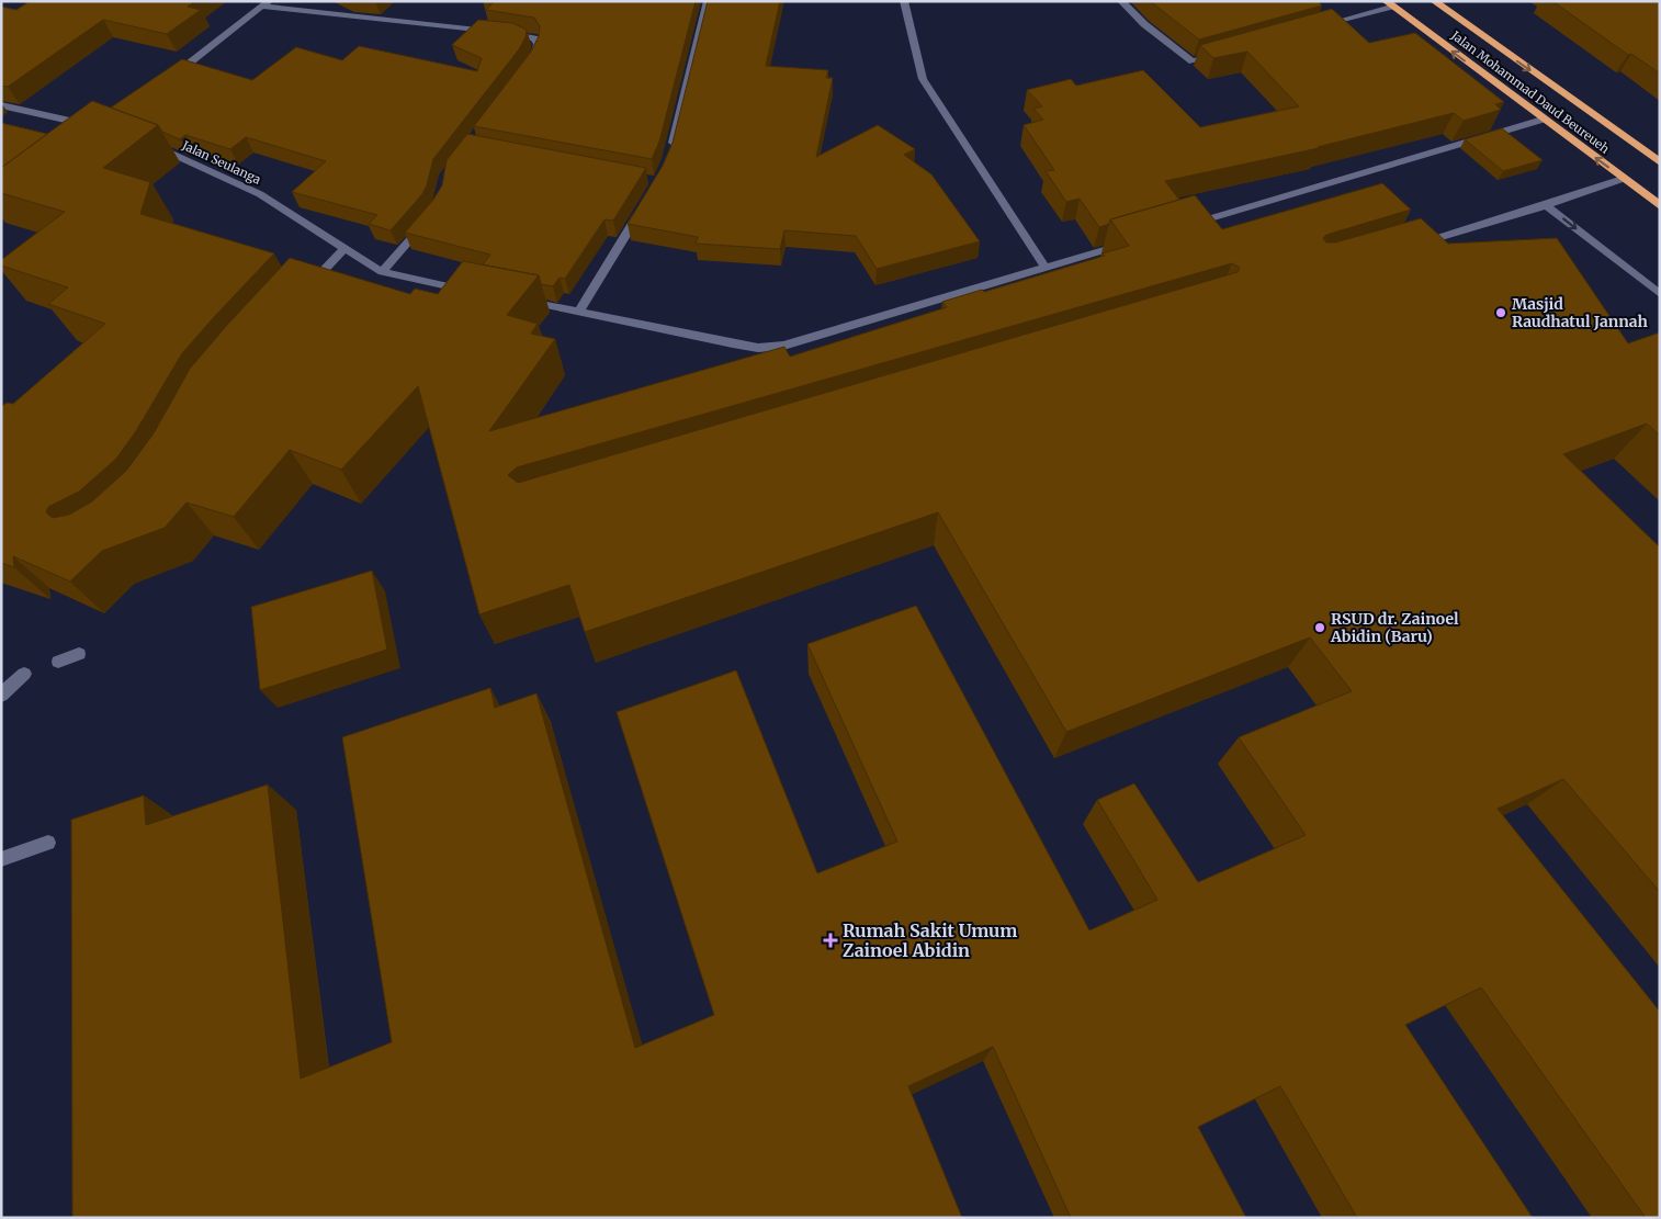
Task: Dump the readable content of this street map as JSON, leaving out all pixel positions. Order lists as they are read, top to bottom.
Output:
{
  "streets": {
    "highway": ["Jalan Mohammad Daud Beureueh"],
    "street": ["Jalan Seulanga"]
  },
  "places": {
    "other": ["Masjid Raudhatul Jannah", "RSUD dr. Zainoel Abidin (Baru)"],
    "health": ["Rumah Sakit Umum Zainoel Abidin"]
  }
}
